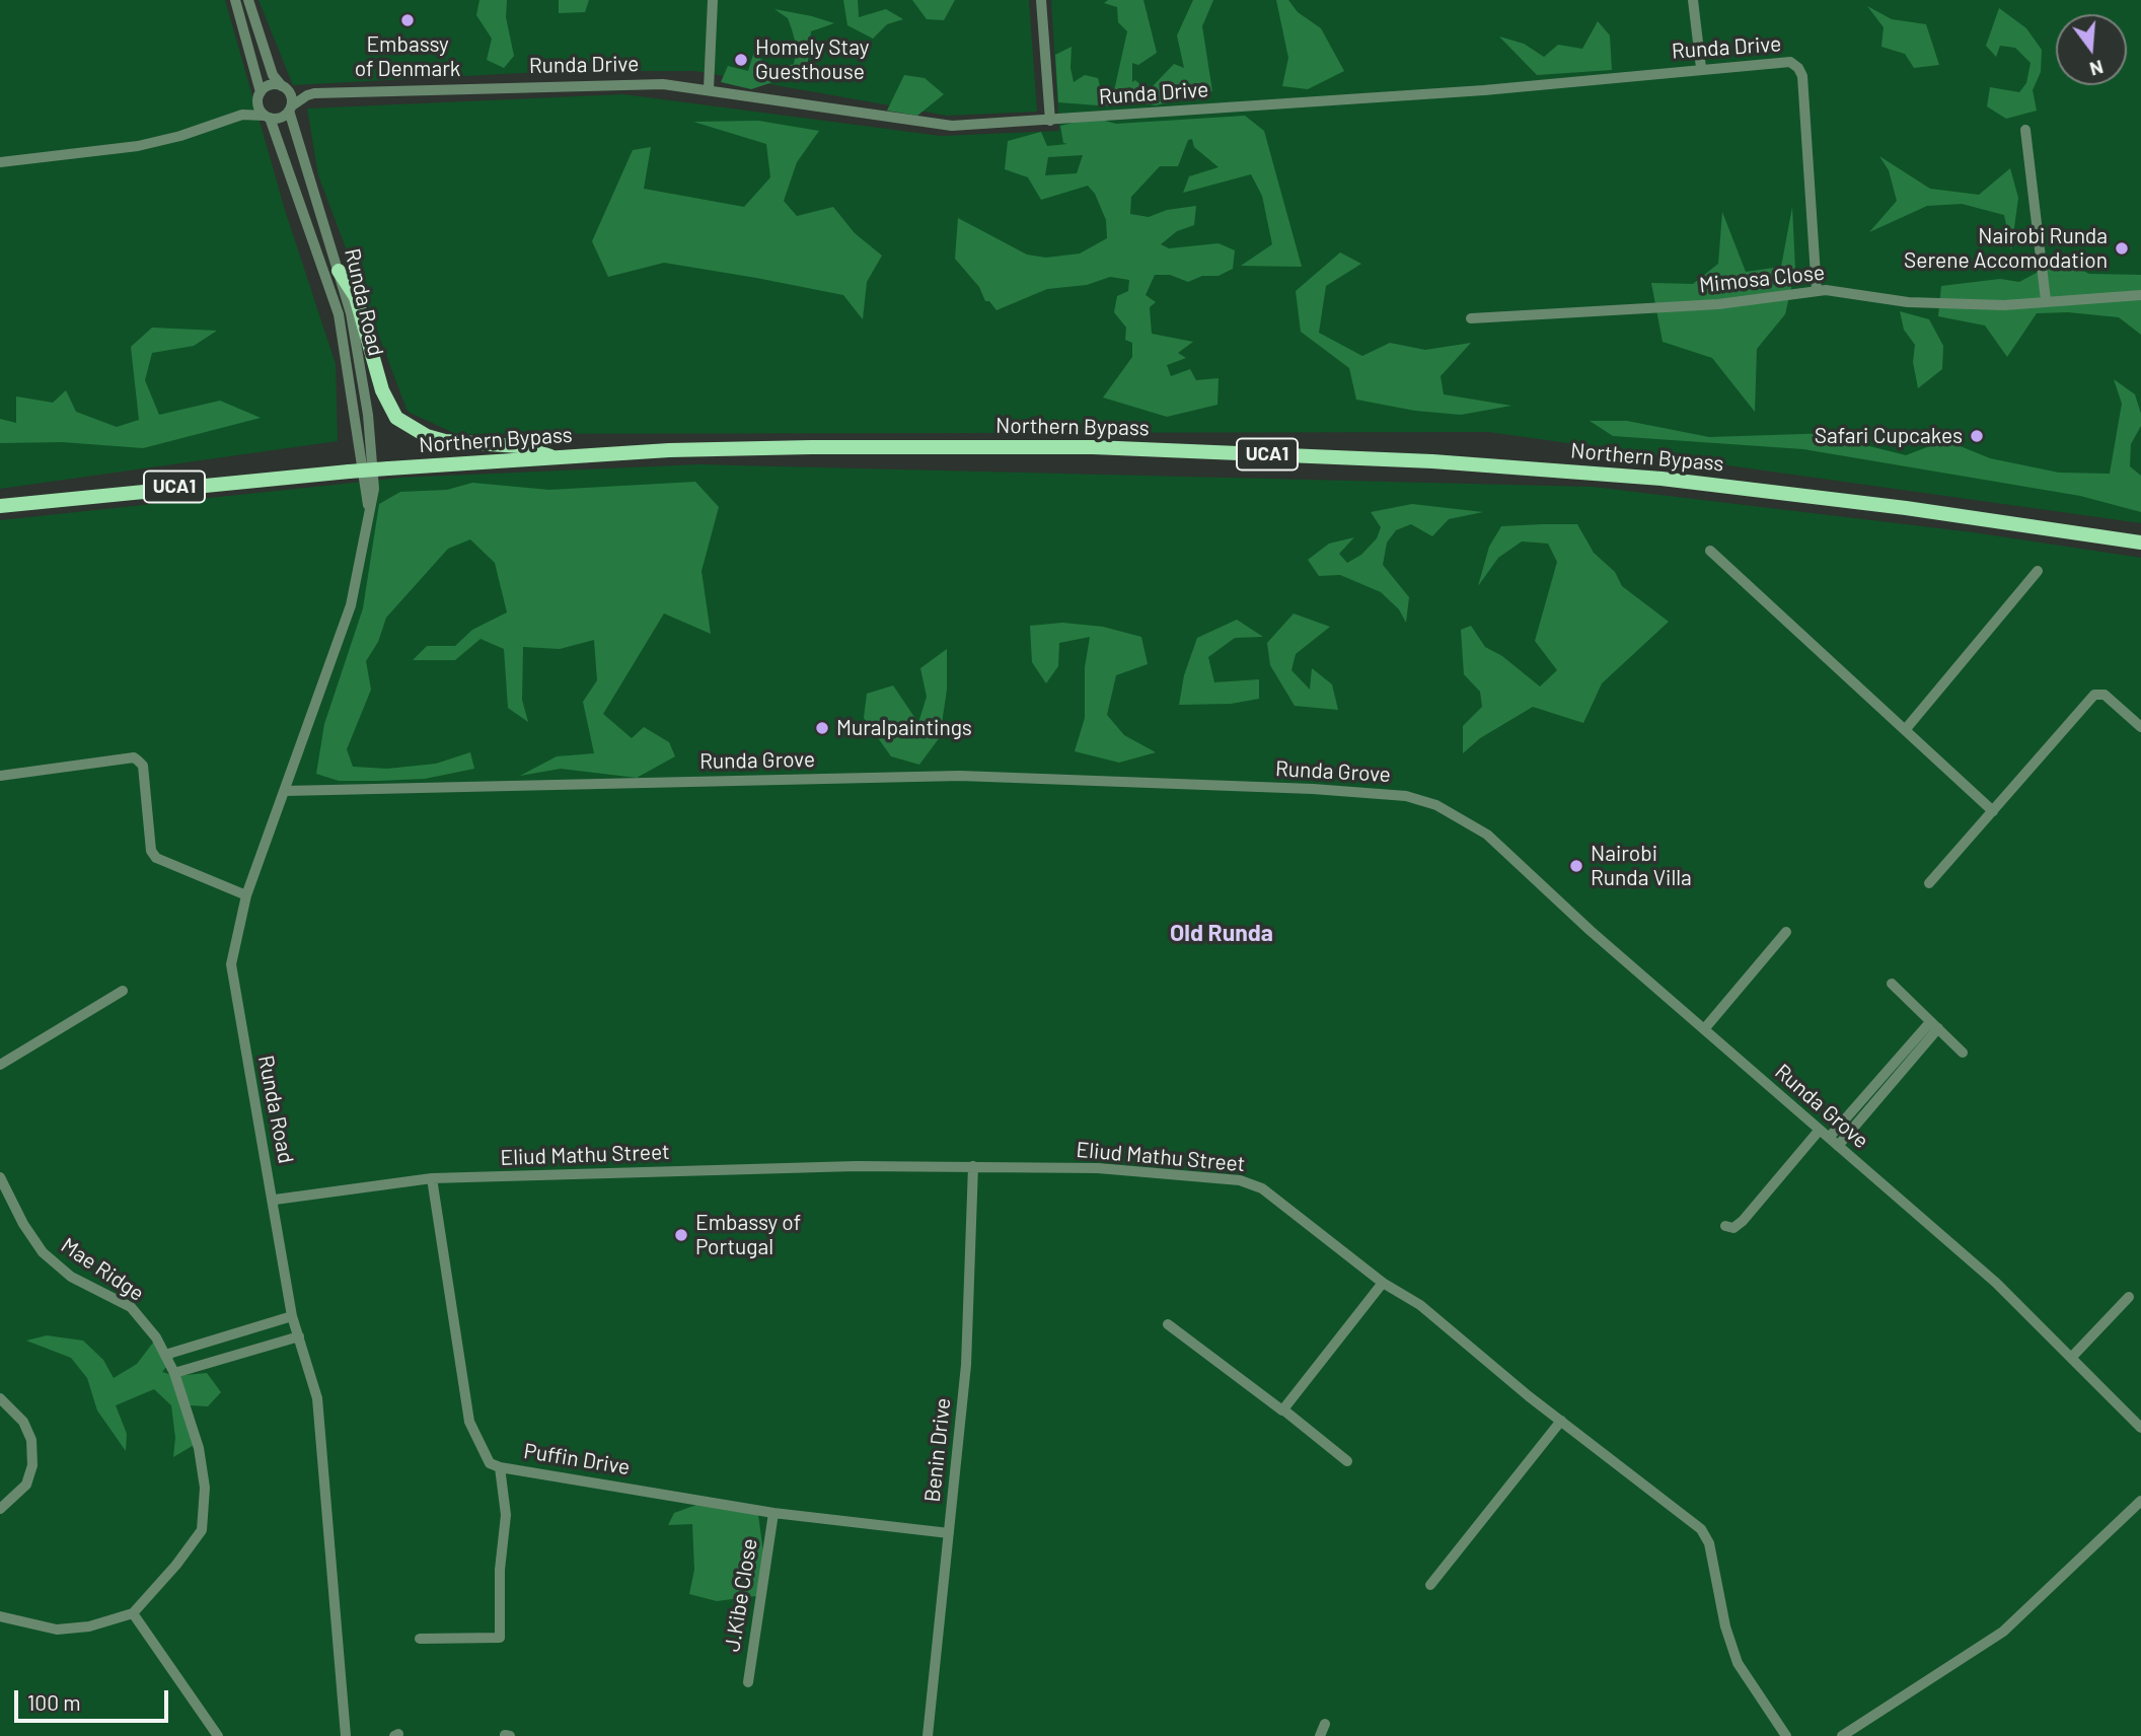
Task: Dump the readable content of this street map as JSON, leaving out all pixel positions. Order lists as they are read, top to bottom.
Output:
{
  "streets": {
    "main road": ["Northern Bypass", "UCA1"],
    "street": [
      "Runda Drive",
      "Mimosa Close",
      "Runda Road",
      "Runda Grove",
      "Eliud Mathu Street",
      "Mae Ridge",
      "Benin Drive",
      "Puffin Drive",
      "J.Kibe Close"
    ]
  },
  "crossings": [
    ["Runda Drive", "Mimosa Close"],
    ["Runda Drive", "Runda Road"],
    ["Runda Road", "Runda Grove"],
    ["Runda Road", "Eliud Mathu Street"],
    ["Eliud Mathu Street", "Benin Drive"],
    ["Eliud Mathu Street", "Puffin Drive"],
    ["Benin Drive", "Puffin Drive"],
    ["Puffin Drive", "J.Kibe Close"]
  ],
  "districts": ["Old Runda"],
  "places": [
    "Embassy of Denmark",
    "Homely Stay Guesthouse",
    "Nairobi Runda Serene Accomodation",
    "Safari Cupcakes",
    "Muralpaintings",
    "Nairobi Runda Villa",
    "Embassy of Portugal"
  ],
  "scale_bar": "100 m",
  "north": "bottom"
}
